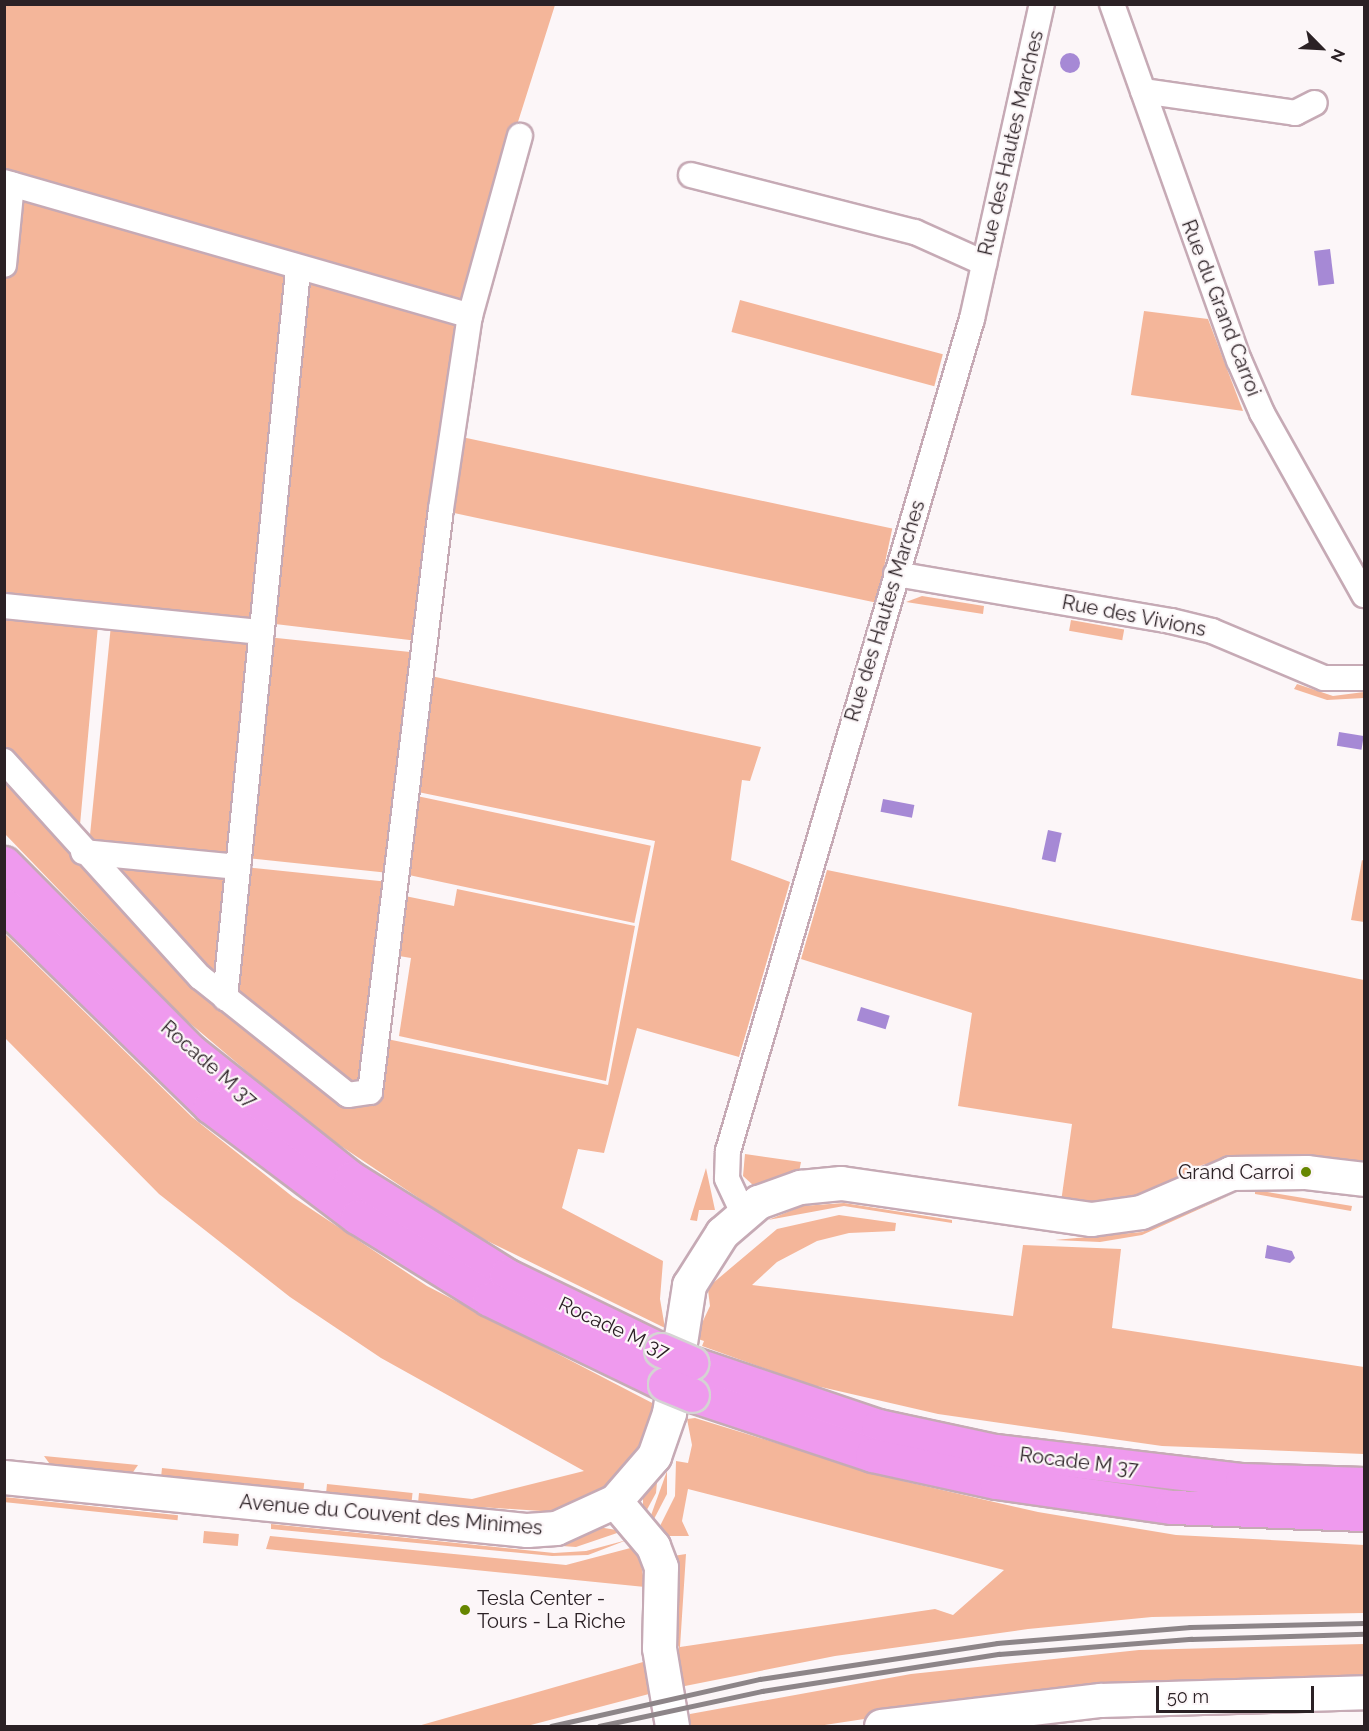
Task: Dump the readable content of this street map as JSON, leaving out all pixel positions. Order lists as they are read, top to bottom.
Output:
{
  "streets": {
    "highway": ["Rocade M 37"],
    "street": [
      "Rue des Hautes Marches",
      "Rue du Grand Carroi",
      "Rue des Vivions",
      "Avenue du Couvent des Minimes"
    ]
  },
  "crossings": [
    ["Rue des Hautes Marches", "Rue des Vivions"],
    ["Rue des Hautes Marches", "Avenue du Couvent des Minimes"]
  ],
  "places": ["Grand Carroi", "Tesla Center - Tours - La Riche"],
  "scale_bar": "50 m",
  "north": "bottom right"
}
